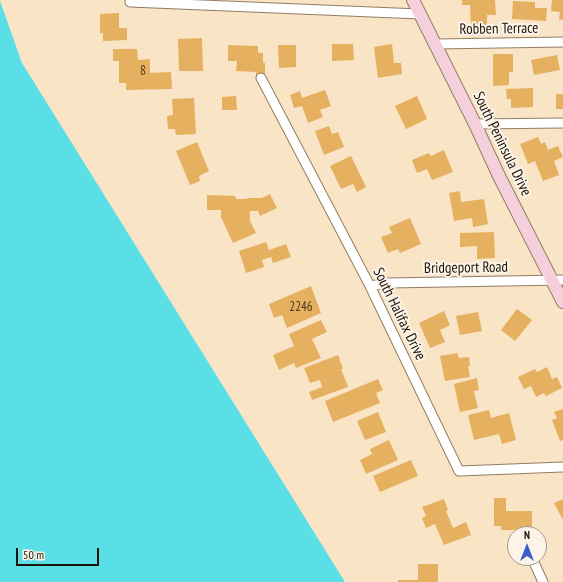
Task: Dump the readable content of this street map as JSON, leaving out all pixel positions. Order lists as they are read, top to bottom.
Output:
{
  "streets": {
    "main road": ["South Peninsula Drive"],
    "street": ["Robben Terrace", "Bridgeport Road", "South Halifax Drive"]
  },
  "crossings": [
    ["Robben Terrace", "South Peninsula Drive"],
    ["South Peninsula Drive", "Bridgeport Road"],
    ["Bridgeport Road", "South Halifax Drive"]
  ],
  "house_numbers": ["8", "2246"],
  "scale_bar": "50 m",
  "north": "top"
}
